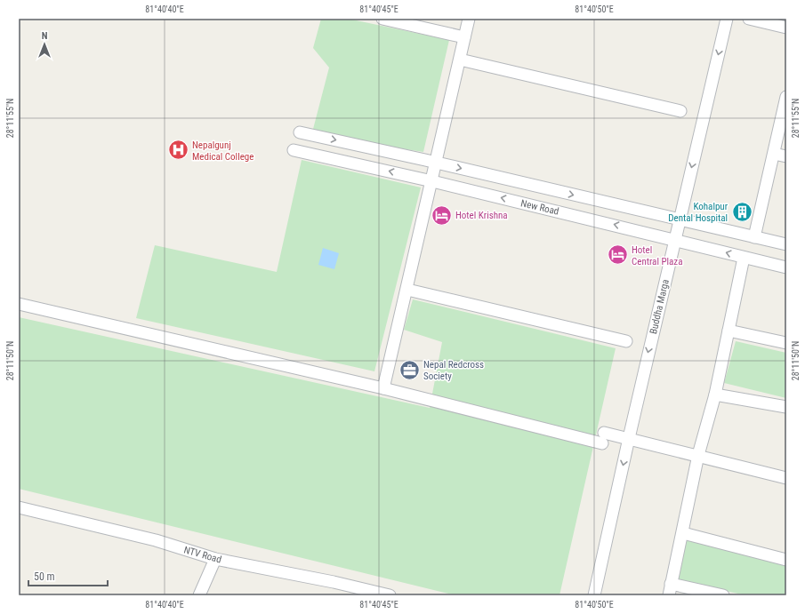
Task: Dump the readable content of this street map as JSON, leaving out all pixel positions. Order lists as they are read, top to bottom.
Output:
{
  "streets": {
    "street": ["New Road", "Buddha Marga", "NTV Road"]
  },
  "crossings": [
    ["New Road", "Buddha Marga"]
  ],
  "places": {
    "hospital": ["Nepalgunj Medical College"],
    "building": ["Kohalpur Dental Hospital"],
    "hotel": ["Hotel Krishna", "Hotel Central Plaza"],
    "office": ["Nepal Redcross Society"]
  },
  "scale_bar": "50 m",
  "north": "top",
  "coordinates": [
    "81°40'40\"E",
    "81°40'45\"E",
    "81°40'50\"E",
    "28°11'55\"N",
    "28°11'50\"N"
  ]
}
